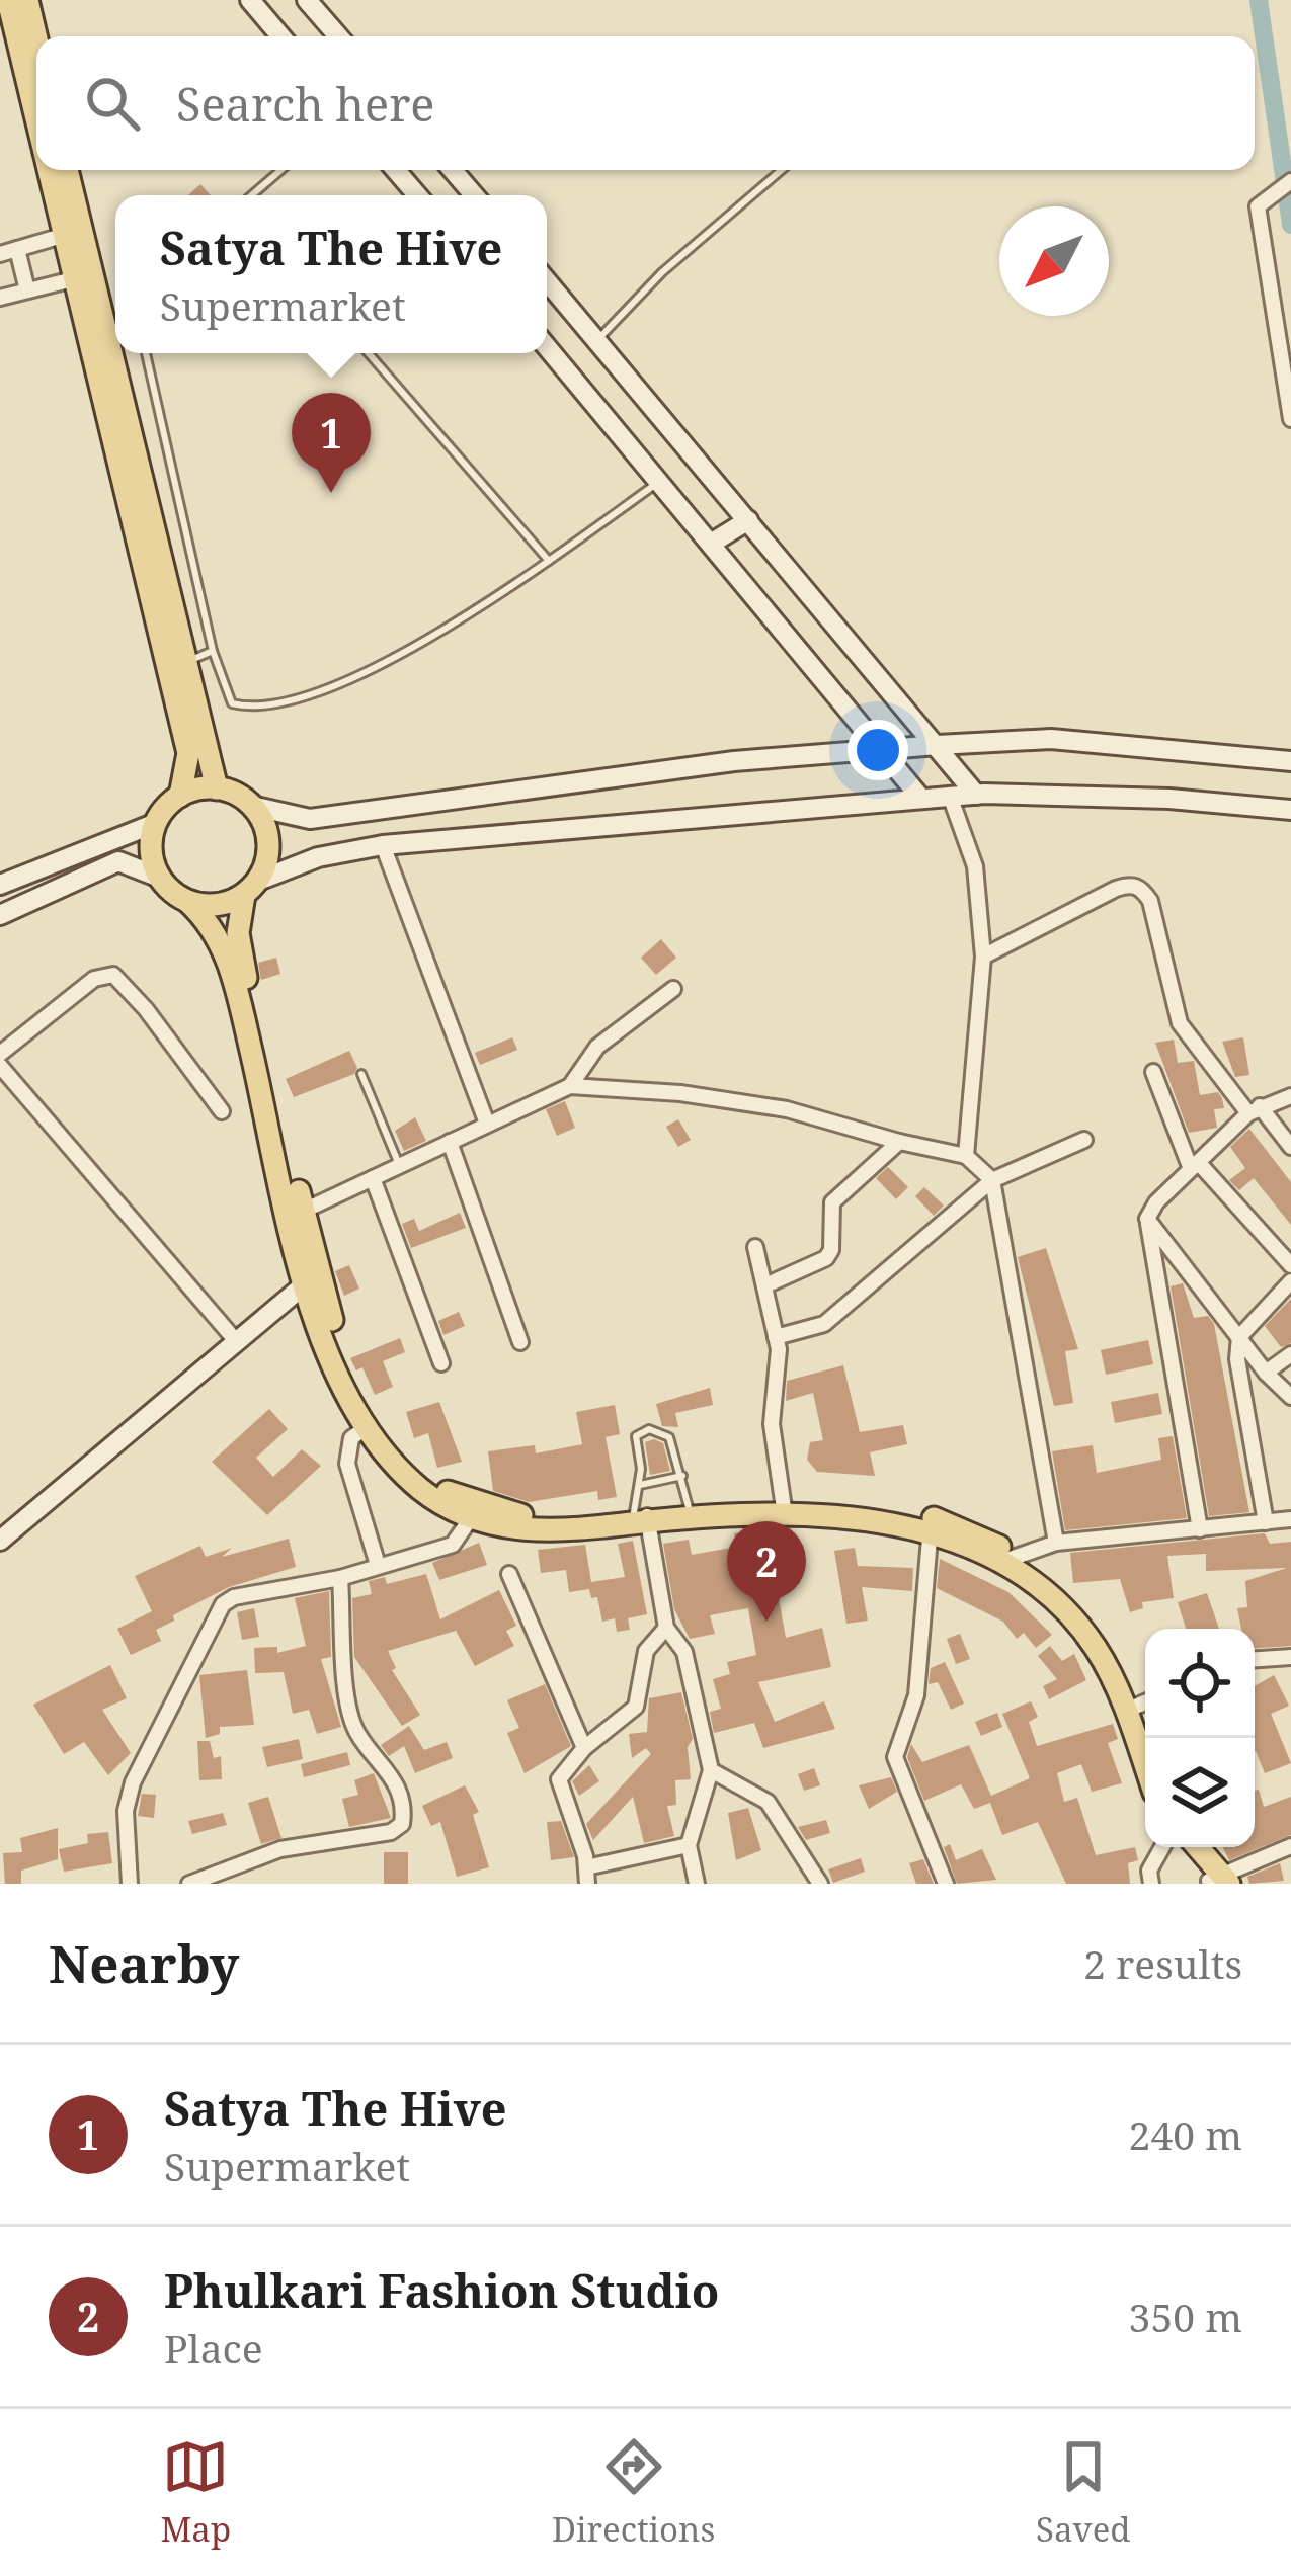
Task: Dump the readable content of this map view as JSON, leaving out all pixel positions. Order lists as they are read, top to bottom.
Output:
{
  "north": "bottom left",
  "page": {
    "search": "Search here",
    "popup": ["Satya The Hive", "Supermarket"],
    "pins": ["1", "2"],
    "heading": ["Nearby", "2 results"],
    "list": [
      {
        "mark": "1",
        "name": "Satya The Hive",
        "note": "Supermarket",
        "value": "240 m"
      },
      {
        "mark": "2",
        "name": "Phulkari Fashion Studio",
        "note": "Place",
        "value": "350 m"
      }
    ],
    "nav": ["Map", "Directions", "Saved"]
  }
}
